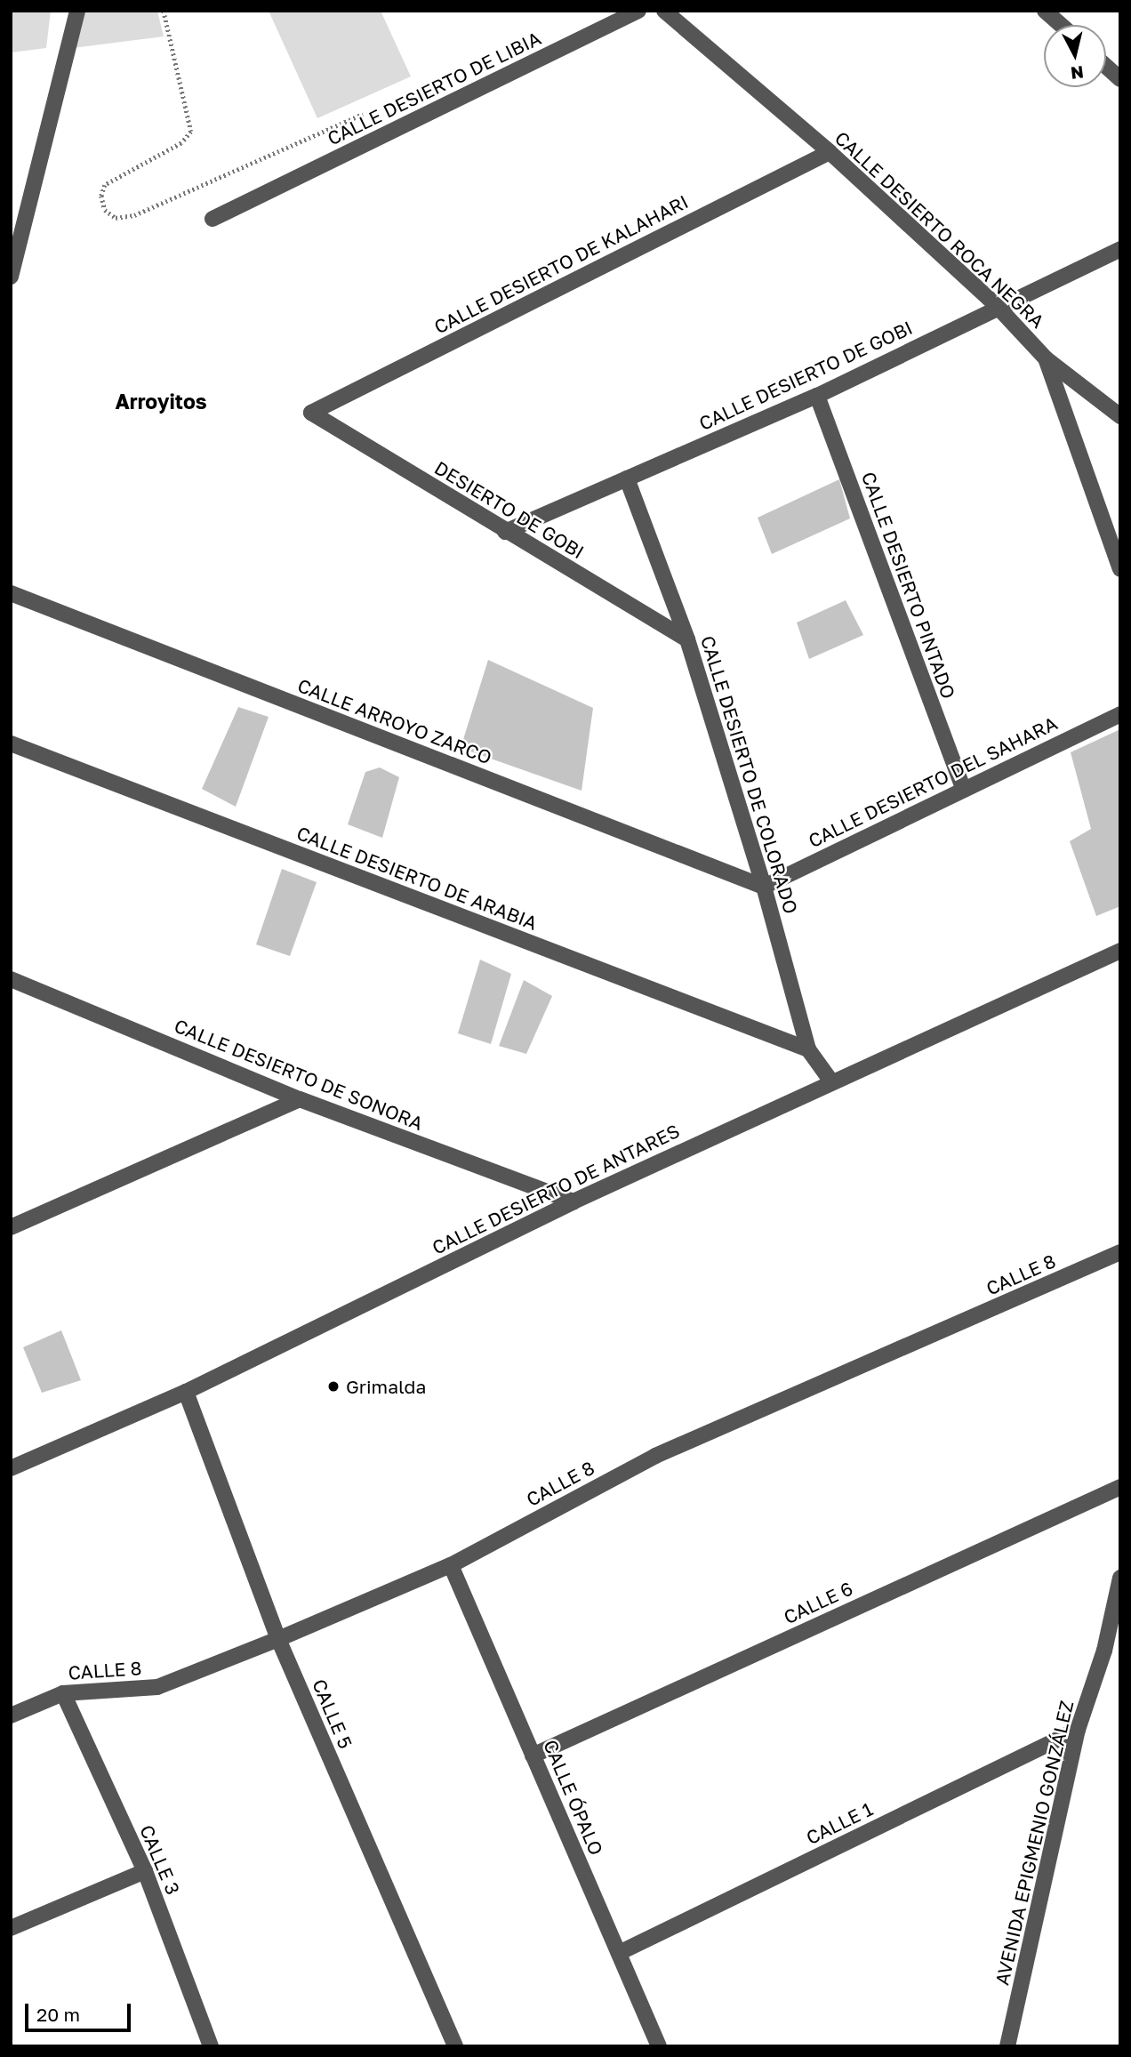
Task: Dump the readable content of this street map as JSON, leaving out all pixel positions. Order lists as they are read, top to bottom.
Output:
{
  "streets": {
    "street": [
      "CALLE DESIERTO DE LIBIA",
      "CALLE DESIERTO ROCA NEGRA",
      "CALLE DESIERTO DE KALAHARI",
      "CALLE DESIERTO DE GOBI",
      "DESIERTO DE GOBI",
      "CALLE DESIERTO PINTADO",
      "CALLE ARROYO ZARCO",
      "CALLE DESIERTO DE COLORADO",
      "CALLE DESIERTO DEL SAHARA",
      "CALLE DESIERTO DE ARABIA",
      "CALLE DESIERTO DE SONORA",
      "CALLE DESIERTO DE ANTARES",
      "CALLE 8",
      "CALLE 6",
      "CALLE 5",
      "CALLE ÓPALO",
      "CALLE 1",
      "AVENIDA EPIGMENIO GONZÁLEZ",
      "CALLE 3"
    ]
  },
  "crossings": [
    ["CALLE DESIERTO ROCA NEGRA", "CALLE DESIERTO DE KALAHARI"],
    ["CALLE DESIERTO ROCA NEGRA", "CALLE DESIERTO DE GOBI"],
    ["CALLE DESIERTO DE KALAHARI", "DESIERTO DE GOBI"],
    ["CALLE DESIERTO DE GOBI", "DESIERTO DE GOBI"],
    ["CALLE DESIERTO DE GOBI", "CALLE DESIERTO PINTADO"],
    ["CALLE DESIERTO DE GOBI", "CALLE DESIERTO DE COLORADO"],
    ["DESIERTO DE GOBI", "CALLE DESIERTO DE COLORADO"],
    ["CALLE DESIERTO PINTADO", "CALLE DESIERTO DEL SAHARA"],
    ["CALLE ARROYO ZARCO", "CALLE DESIERTO DE COLORADO"],
    ["CALLE ARROYO ZARCO", "CALLE DESIERTO DEL SAHARA"],
    ["CALLE DESIERTO DE COLORADO", "CALLE DESIERTO DEL SAHARA"],
    ["CALLE DESIERTO DE COLORADO", "CALLE DESIERTO DE ARABIA"],
    ["CALLE DESIERTO DE COLORADO", "CALLE DESIERTO DE ANTARES"],
    ["CALLE DESIERTO DE SONORA", "CALLE DESIERTO DE ANTARES"],
    ["CALLE DESIERTO DE ANTARES", "CALLE 5"],
    ["CALLE 8", "CALLE 5"],
    ["CALLE 8", "CALLE ÓPALO"],
    ["CALLE 8", "CALLE 3"],
    ["CALLE 6", "CALLE ÓPALO"],
    ["CALLE ÓPALO", "CALLE 1"],
    ["CALLE 1", "AVENIDA EPIGMENIO GONZÁLEZ"]
  ],
  "districts": ["Arroyitos"],
  "places": ["Grimalda"],
  "scale_bar": "20 m",
  "north": "bottom"
}
